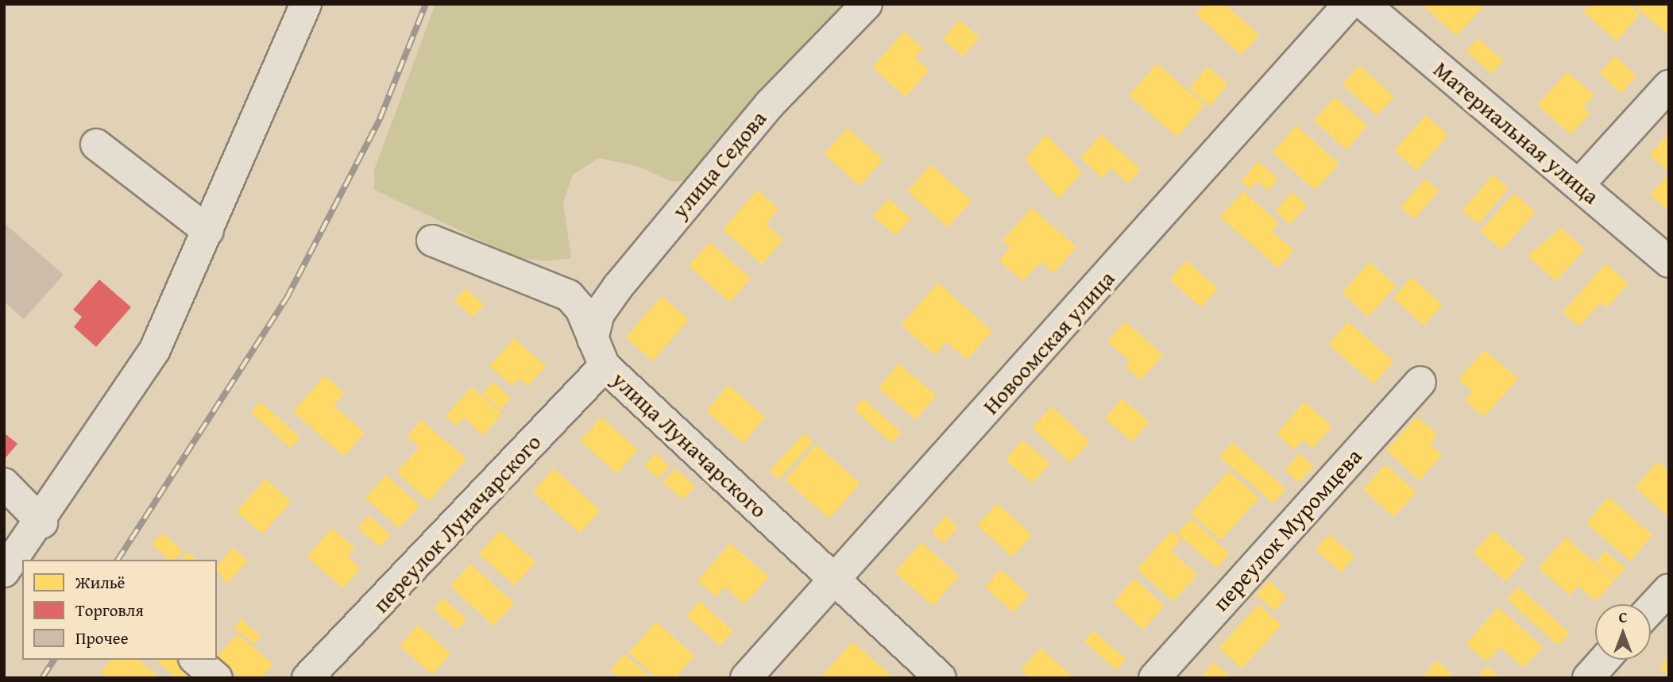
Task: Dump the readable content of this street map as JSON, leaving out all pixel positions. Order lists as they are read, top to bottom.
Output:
{
  "streets": {
    "street": [
      "Материальная улица",
      "улица Седова",
      "Новоомская улица",
      "улица Луначарского",
      "переулок Луначарского",
      "переулок Муромцева"
    ]
  },
  "crossings": [
    ["улица Седова", "улица Луначарского"],
    ["улица Седова", "переулок Луначарского"],
    ["Новоомская улица", "улица Луначарского"],
    ["улица Луначарского", "переулок Луначарского"]
  ],
  "legend": ["Жильё", "Торговля", "Прочее"],
  "north": "top"
}
